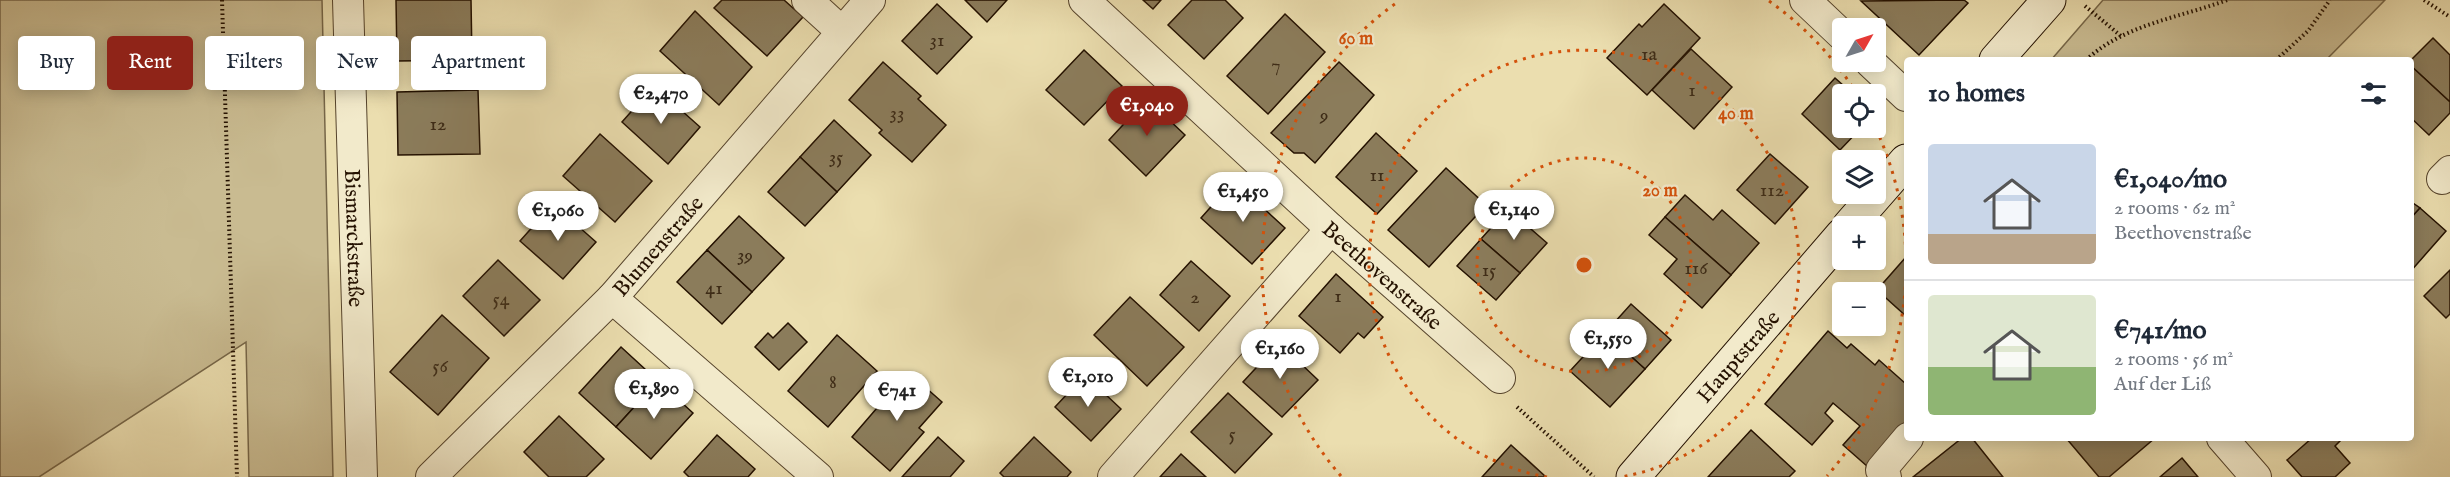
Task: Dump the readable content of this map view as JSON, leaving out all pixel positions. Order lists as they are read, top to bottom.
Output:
{
  "streets": {
    "main road": ["Hauptstraße"],
    "street": ["Bismarckstraße", "Blumenstraße", "Beethovenstraße"]
  },
  "house_numbers": [
    "31",
    "1a",
    "7",
    "1",
    "33",
    "9",
    "12",
    "35",
    "11",
    "112",
    "39",
    "116",
    "15",
    "41",
    "1",
    "2",
    "54",
    "56",
    "8",
    "5"
  ],
  "north": "top right",
  "page": {
    "map_buttons": ["+", "−"],
    "chip": [
      "Buy",
      "Rent",
      "Filters",
      "New",
      "Apartment"
    ],
    "heading": "10 homes",
    "price": [
      "€2,470",
      "€1,040",
      "€1,450",
      "€1,140",
      "€1,060",
      "€1,550",
      "€1,160",
      "€1,010",
      "€1,890",
      "€741"
    ],
    "list": [
      {
        "name": "€1,040/mo",
        "note": "2 rooms · 62 m² · Beethovenstraße"
      },
      {
        "name": "€741/mo",
        "note": "2 rooms · 56 m² · Auf der Liß"
      }
    ]
  },
  "rings": ["60 m", "40 m", "20 m"]
}
